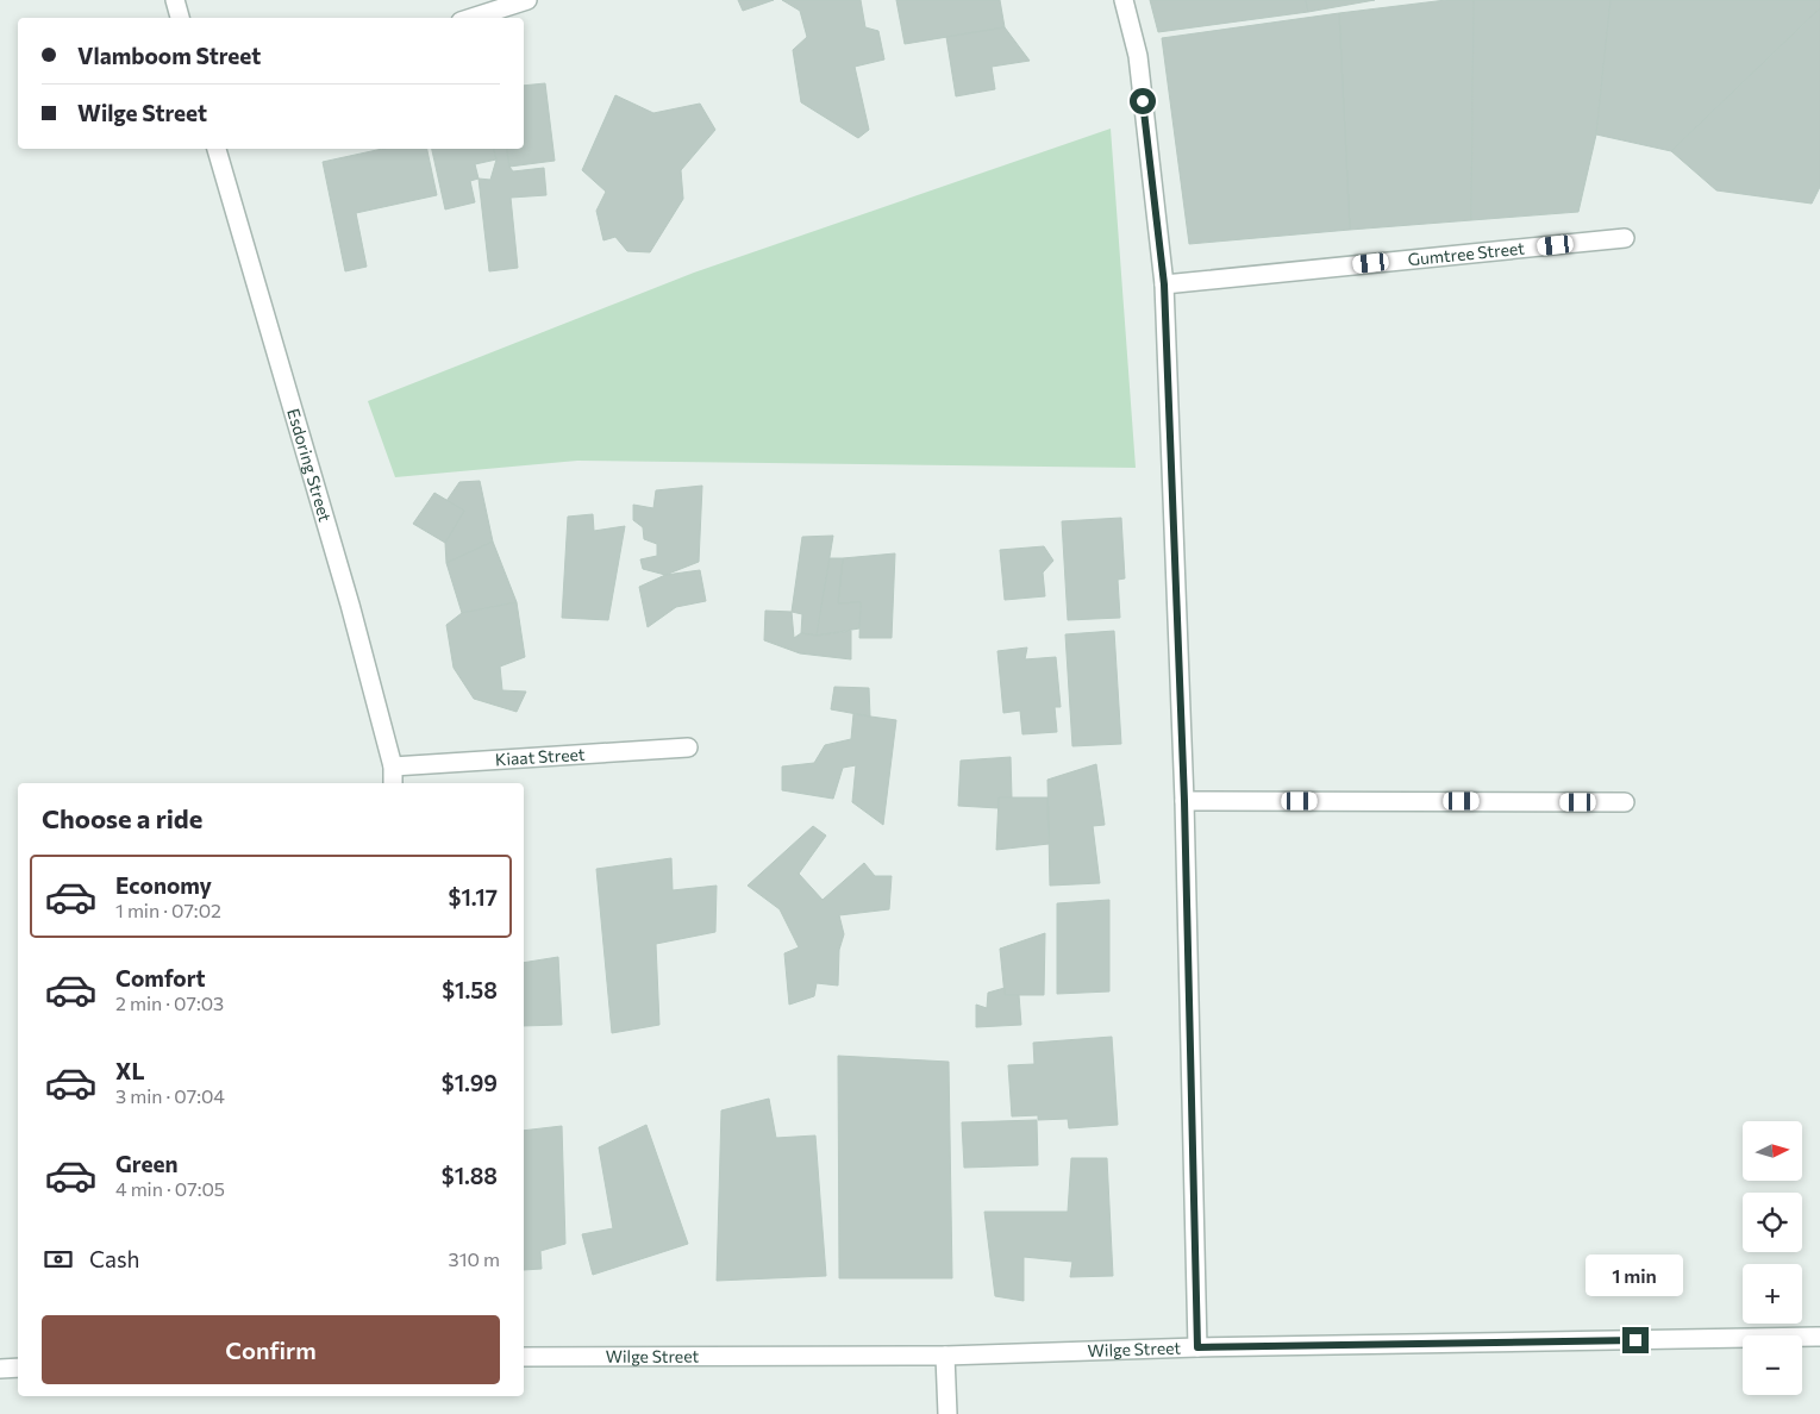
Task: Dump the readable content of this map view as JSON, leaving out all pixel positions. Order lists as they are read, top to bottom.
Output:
{
  "streets": {
    "street": [
      "Gumtree Street",
      "Esdoring Street",
      "Kiaat Street",
      "Wilge Street"
    ]
  },
  "crossings": [
    ["Esdoring Street", "Kiaat Street"]
  ],
  "north": "right",
  "page": {
    "banner": ["Vlamboom Street", "Wilge Street"],
    "heading": "Choose a ride",
    "list": [
      {
        "name": "Economy",
        "note": "1 min · 07:02",
        "value": "$1.17"
      },
      {
        "name": "Comfort",
        "note": "2 min · 07:03",
        "value": "$1.58"
      },
      {
        "name": "XL",
        "note": "3 min · 07:04",
        "value": "$1.99"
      },
      {
        "name": "Green",
        "note": "4 min · 07:05",
        "value": "$1.88"
      }
    ],
    "map_buttons": ["+", "−"],
    "pay": ["Cash", "310 m"],
    "bubble": "1 min",
    "buttons": "Confirm"
  }
}
